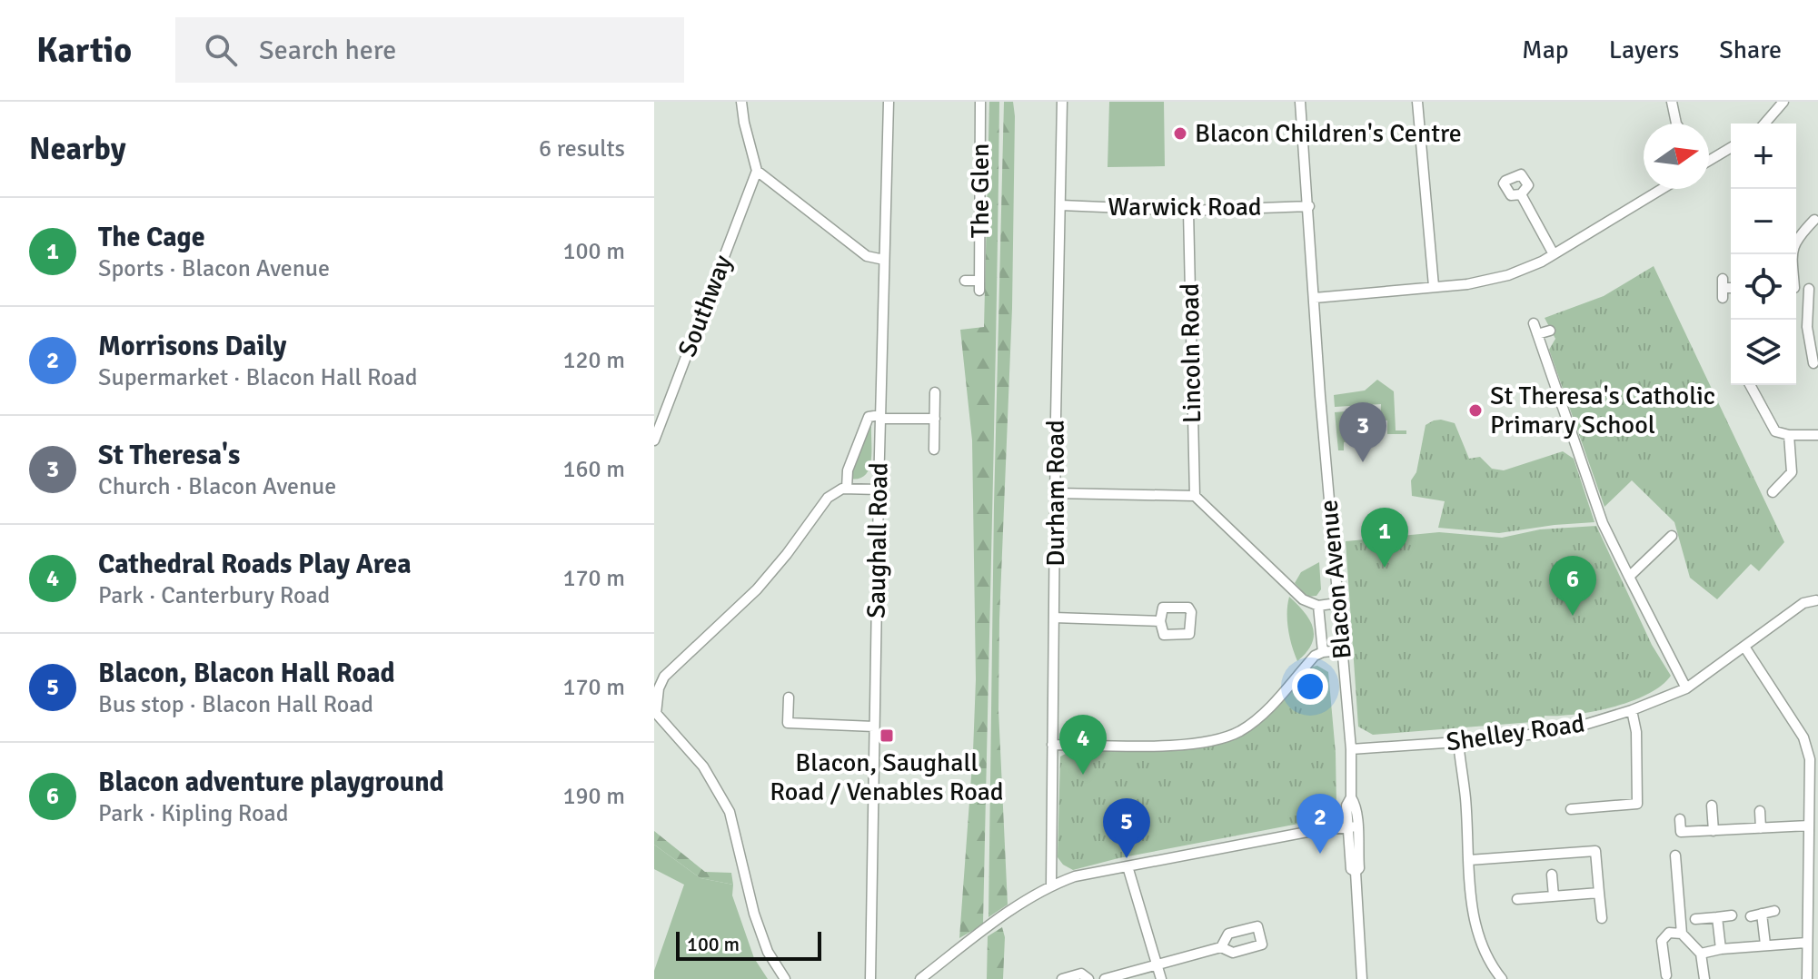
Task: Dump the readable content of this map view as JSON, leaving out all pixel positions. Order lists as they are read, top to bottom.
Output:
{
  "streets": {
    "street": [
      "The Glen",
      "Warwick Road",
      "Southway",
      "Lincoln Road",
      "Durham Road",
      "Saughall Road",
      "Blacon Avenue",
      "Shelley Road"
    ]
  },
  "crossings": [
    ["Warwick Road", "Lincoln Road"],
    ["Warwick Road", "Durham Road"],
    ["Warwick Road", "Blacon Avenue"],
    ["Blacon Avenue", "Shelley Road"]
  ],
  "places": {
    "other": ["Blacon Children's Centre", "St Theresa's Catholic Primary School"],
    "transit": ["Blacon, Saughall Road / Venables Road"]
  },
  "scale_bar": "100 m",
  "north": "right",
  "page": {
    "header": "Kartio",
    "search": "Search here",
    "nav": ["Map", "Layers", "Share"],
    "heading": ["Nearby", "6 results"],
    "map_buttons": ["+", "−"],
    "list": [
      {
        "mark": "1",
        "name": "The Cage",
        "note": "Sports · Blacon Avenue",
        "value": "100 m"
      },
      {
        "mark": "2",
        "name": "Morrisons Daily",
        "note": "Supermarket · Blacon Hall Road",
        "value": "120 m"
      },
      {
        "mark": "3",
        "name": "St Theresa's",
        "note": "Church · Blacon Avenue",
        "value": "160 m"
      },
      {
        "mark": "4",
        "name": "Cathedral Roads Play Area",
        "note": "Park · Canterbury Road",
        "value": "170 m"
      },
      {
        "mark": "5",
        "name": "Blacon, Blacon Hall Road",
        "note": "Bus stop · Blacon Hall Road",
        "value": "170 m"
      },
      {
        "mark": "6",
        "name": "Blacon adventure playground",
        "note": "Park · Kipling Road",
        "value": "190 m"
      }
    ],
    "pins": [
      "3",
      "1",
      "6",
      "4",
      "2",
      "5"
    ],
    "scale": "100 m"
  }
}
